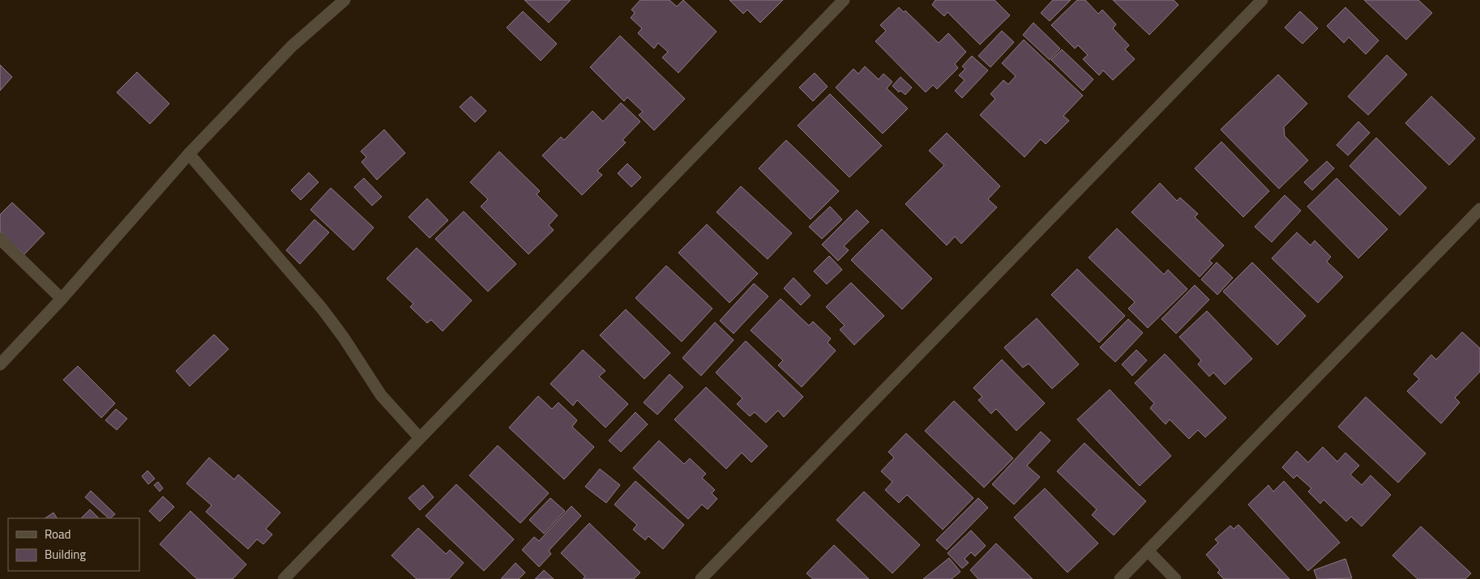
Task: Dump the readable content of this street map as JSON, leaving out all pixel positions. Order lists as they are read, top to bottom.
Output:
{
  "legend": ["Road", "Building"]
}
